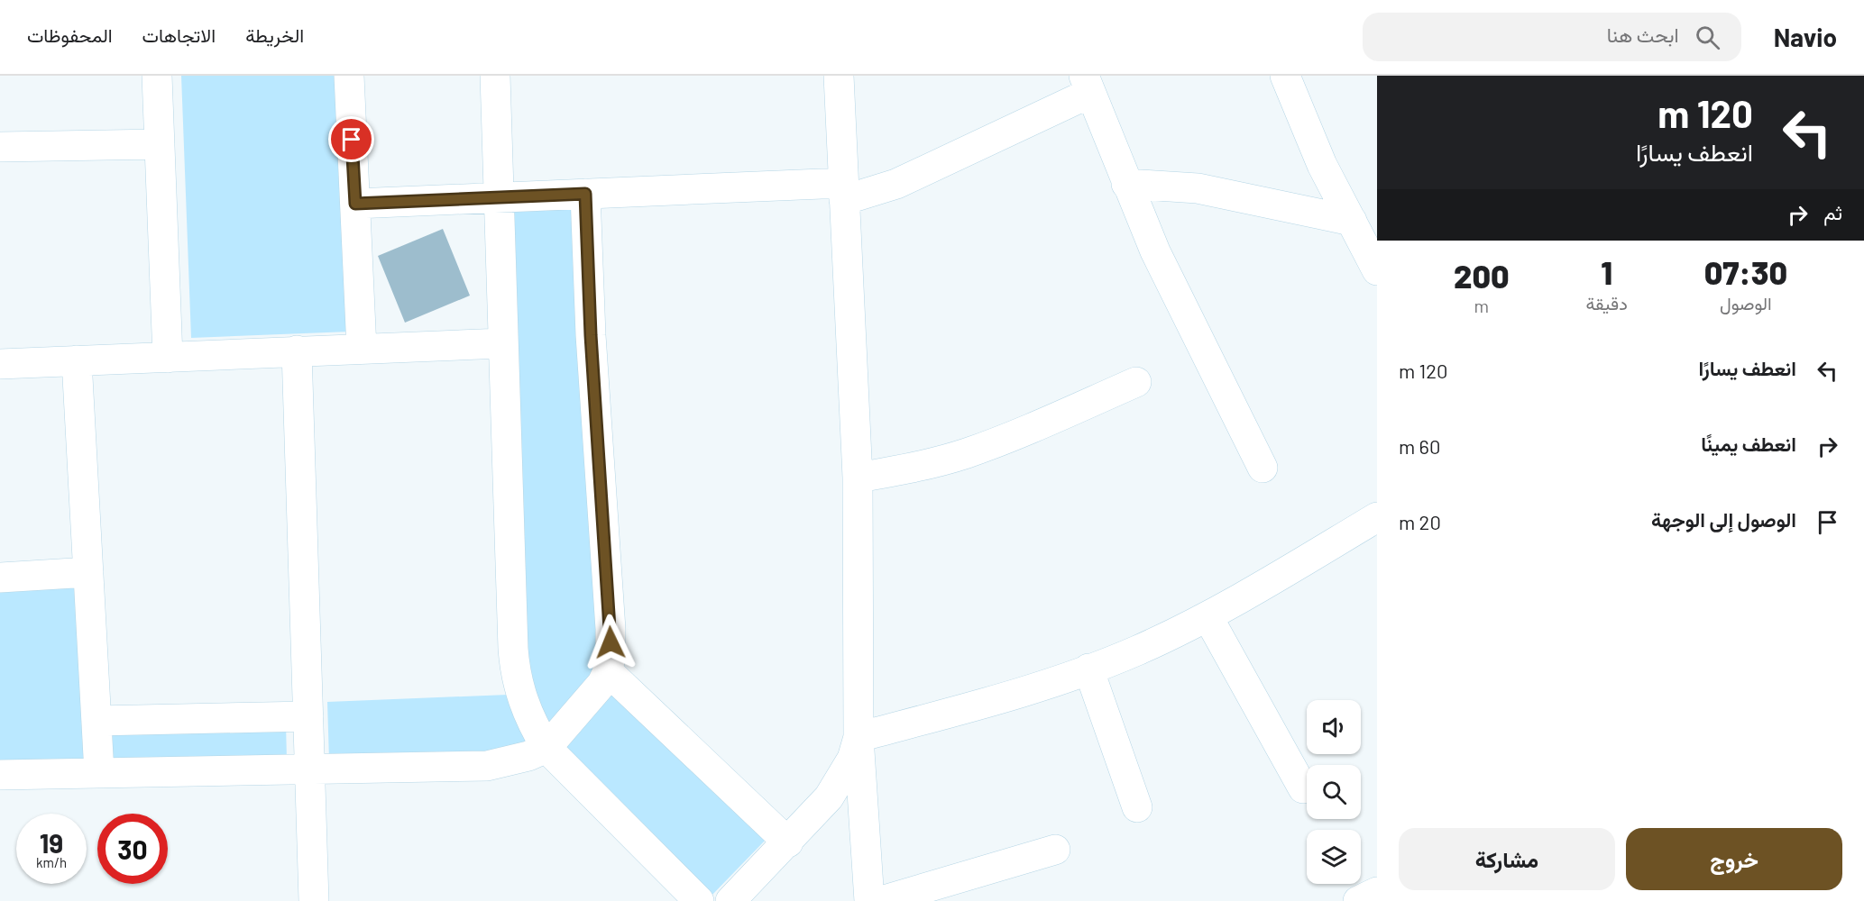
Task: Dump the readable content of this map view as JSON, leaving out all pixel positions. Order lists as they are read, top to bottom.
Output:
{
  "page": {
    "header": "Navio",
    "search": "ابحث هنا",
    "nav": ["الخريطة", "الاتجاهات", "المحفوظات"],
    "turn": ["120 m", "انعطف يسارًا"],
    "then": "ثم",
    "eta": [
      "07:30",
      "الوصول",
      "1",
      "دقيقة",
      "200",
      "m"
    ],
    "list": [
      {
        "name": "انعطف يسارًا",
        "value": "120 m"
      },
      {
        "name": "انعطف يمينًا",
        "value": "60 m"
      },
      {
        "name": "الوصول إلى الوجهة",
        "value": "20 m"
      }
    ],
    "speed": "19 km/h",
    "limit": "30",
    "buttons": ["خروج", "مشاركة"]
  }
}
